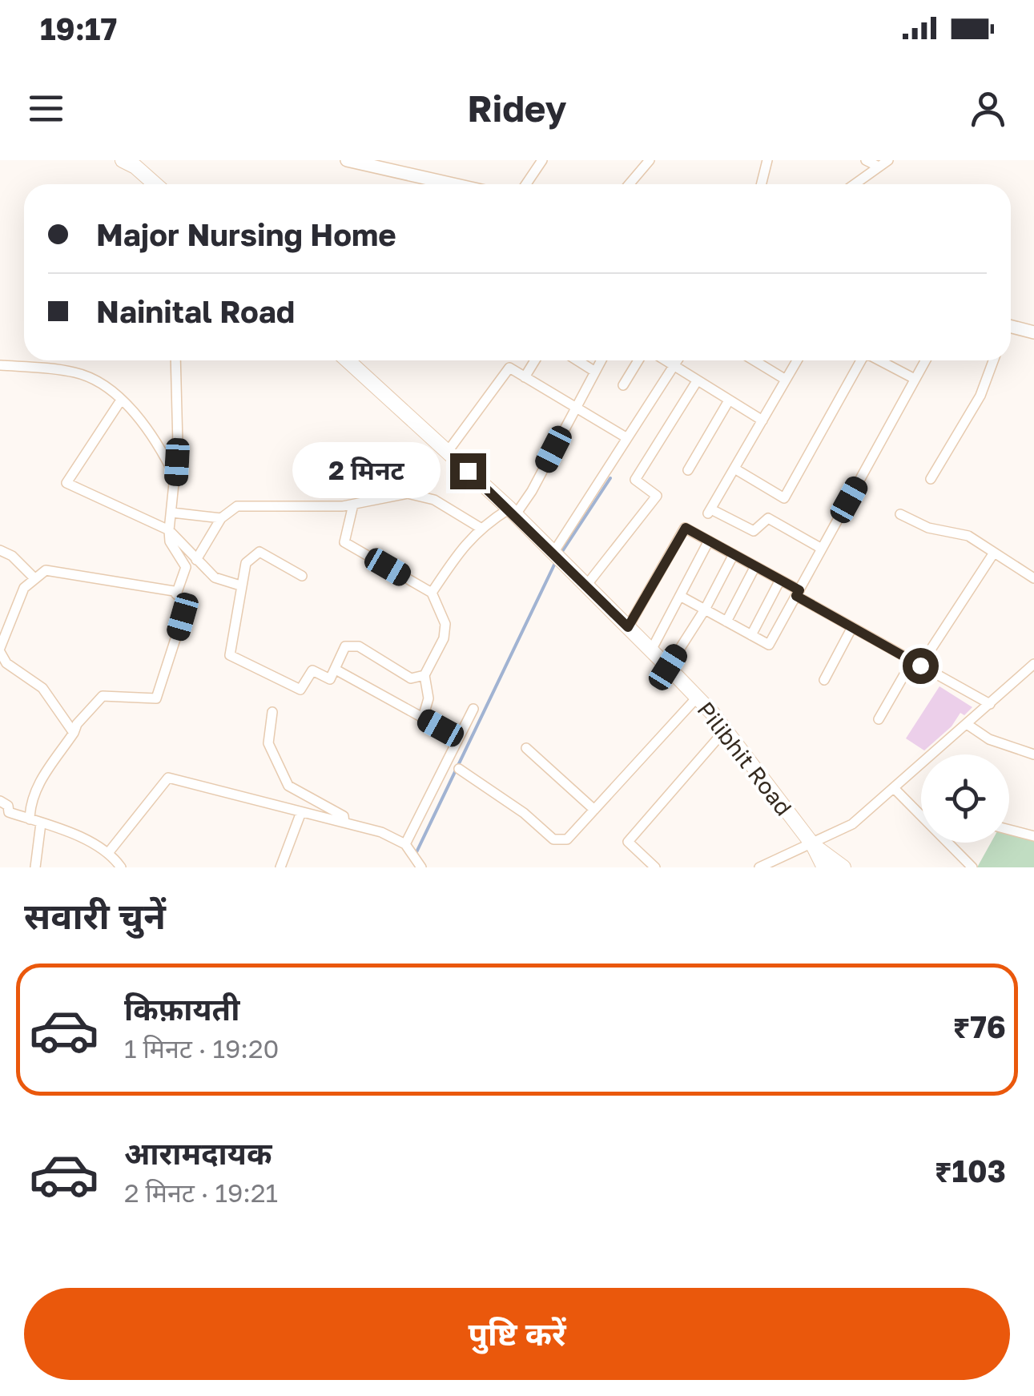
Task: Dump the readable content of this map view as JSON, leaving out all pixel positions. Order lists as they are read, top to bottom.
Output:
{
  "streets": {
    "highway": ["Pilibhit Road"]
  },
  "page": {
    "status": "19:17",
    "header": "Ridey",
    "banner": ["Major Nursing Home", "Nainital Road"],
    "bubble": "2 मिनट",
    "heading": "सवारी चुनें",
    "list": [
      {
        "name": "किफ़ायती",
        "note": "1 मिनट · 19:20",
        "value": "₹76"
      },
      {
        "name": "आरामदायक",
        "note": "2 मिनट · 19:21",
        "value": "₹103"
      }
    ],
    "buttons": "पुष्टि करें"
  }
}
